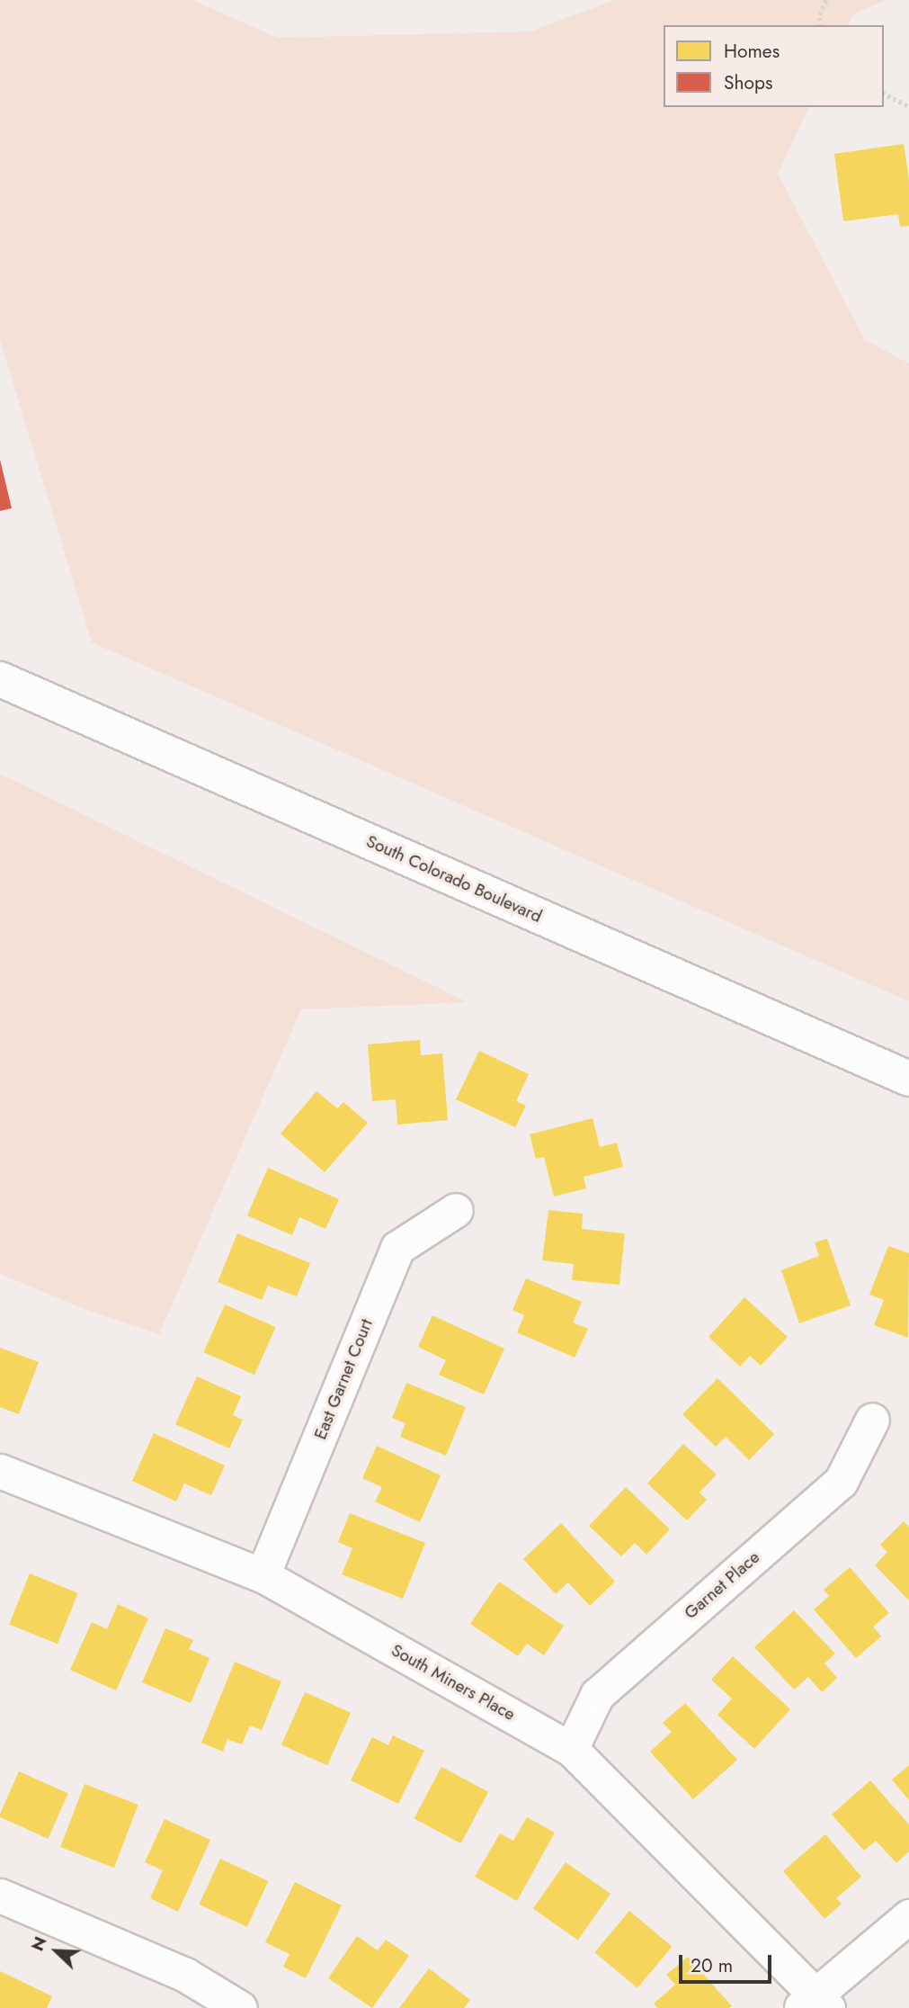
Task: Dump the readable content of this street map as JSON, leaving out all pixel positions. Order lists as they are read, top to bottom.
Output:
{
  "streets": {
    "main road": ["South Colorado Boulevard"],
    "street": ["East Garnet Court", "Garnet Place", "South Miners Place"]
  },
  "crossings": [
    ["East Garnet Court", "South Miners Place"],
    ["Garnet Place", "South Miners Place"]
  ],
  "legend": ["Homes", "Shops"],
  "scale_bar": "20 m",
  "north": "top left"
}
